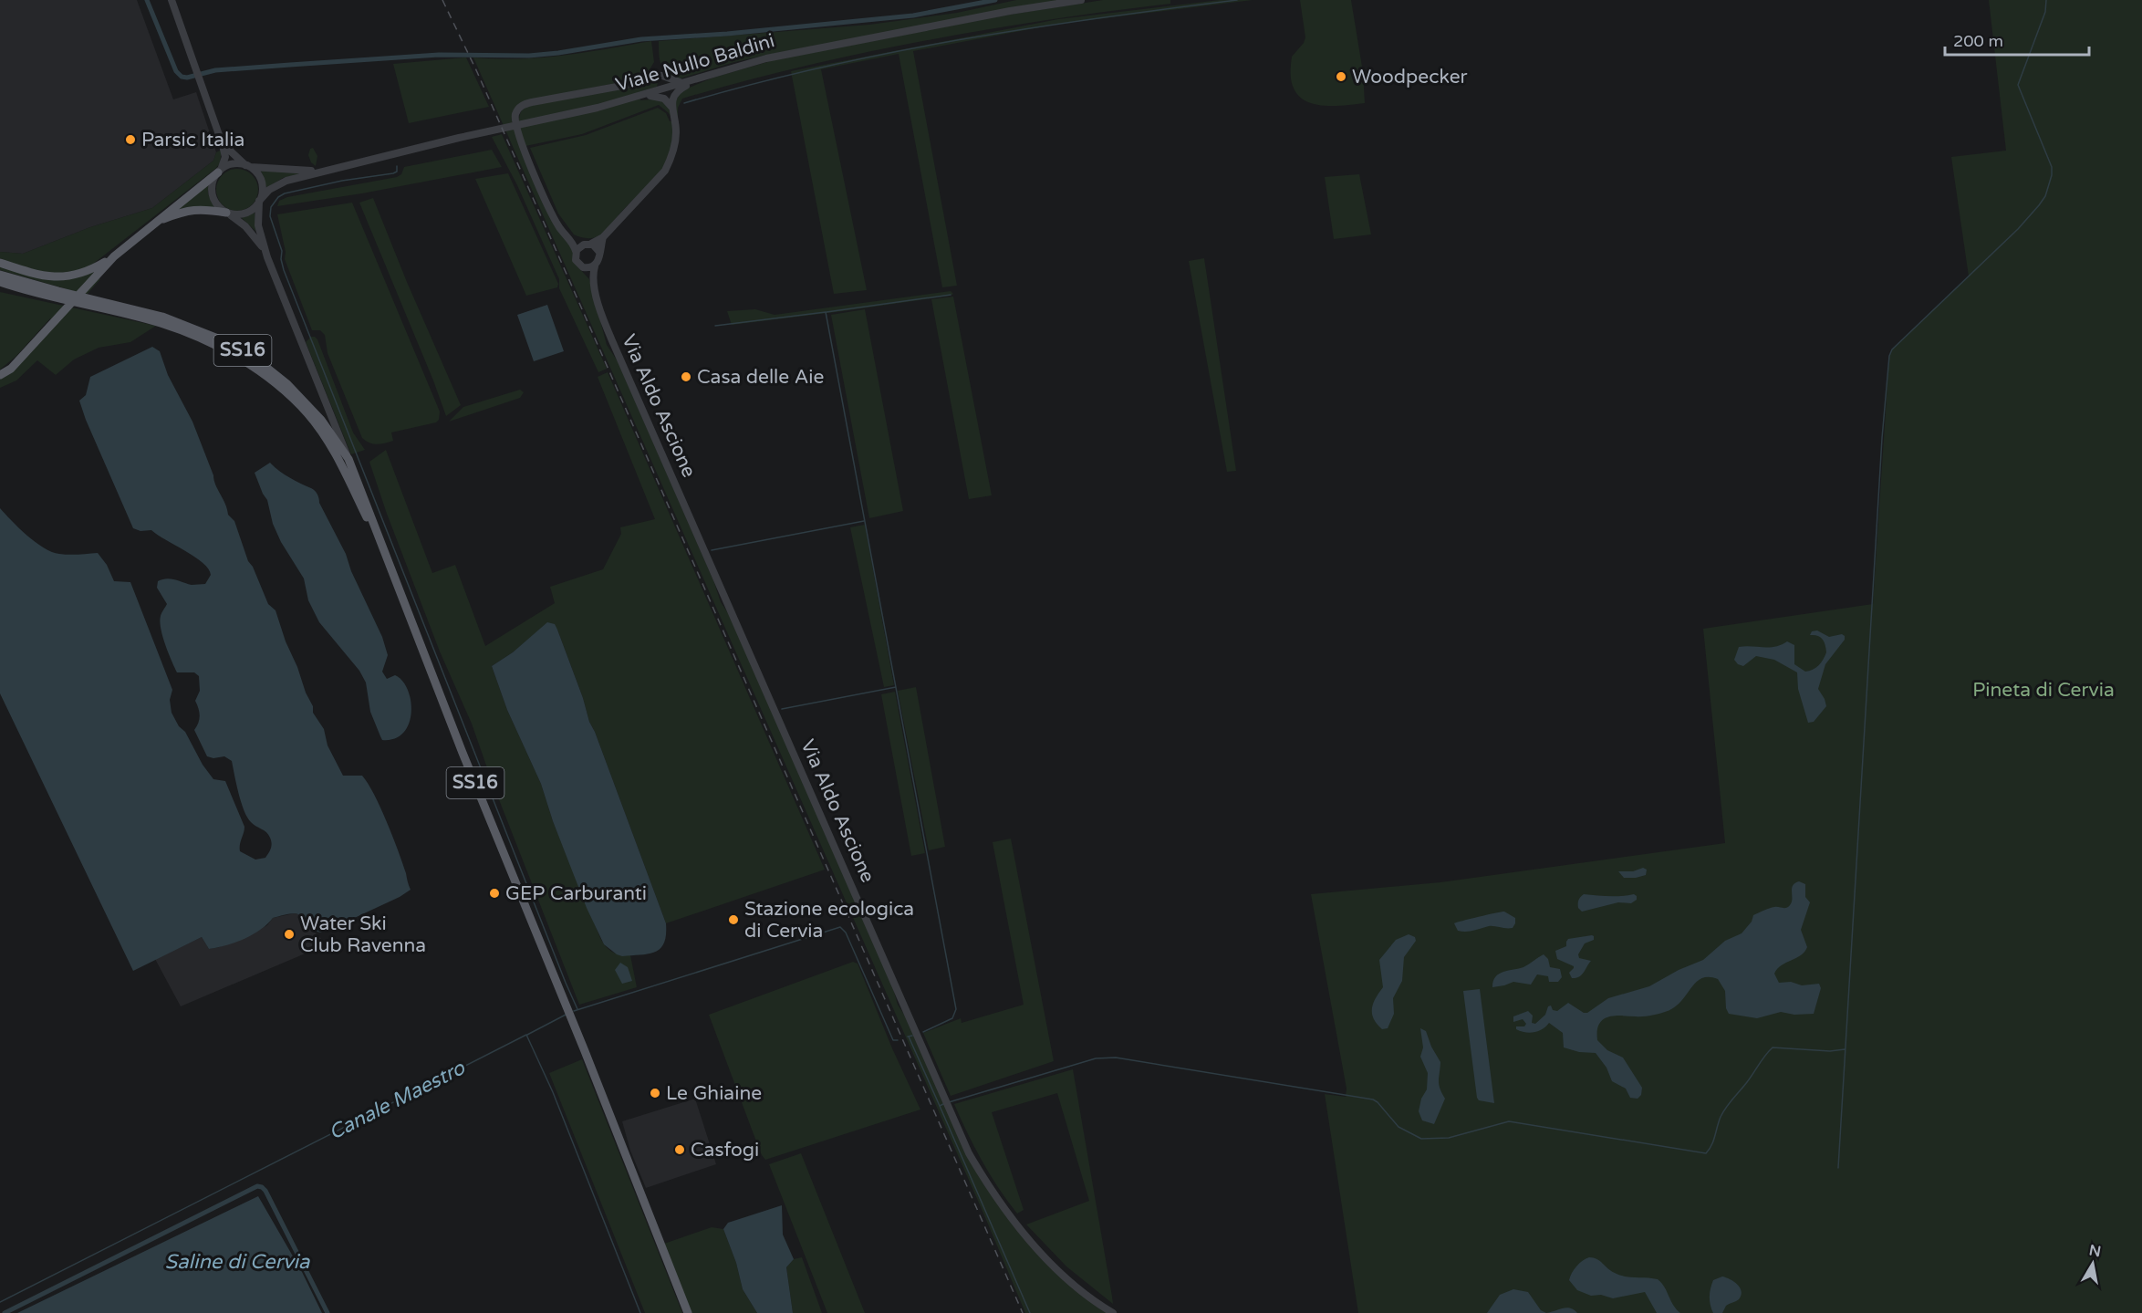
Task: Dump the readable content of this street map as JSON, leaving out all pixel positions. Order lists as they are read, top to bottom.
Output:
{
  "streets": {
    "main road": ["SS16"],
    "street": ["Viale Nullo Baldini", "Via Aldo Ascione"]
  },
  "water": ["Canale Maestro", "Saline di Cervia"],
  "parks": ["Pineta di Cervia"],
  "places": [
    "Woodpecker",
    "Parsic Italia",
    "Casa delle Aie",
    "GEP Carburanti",
    "Stazione ecologica di Cervia",
    "Water Ski Club Ravenna",
    "Le Ghiaine",
    "Casfogi"
  ],
  "scale_bar": "200 m",
  "north": "top"
}
